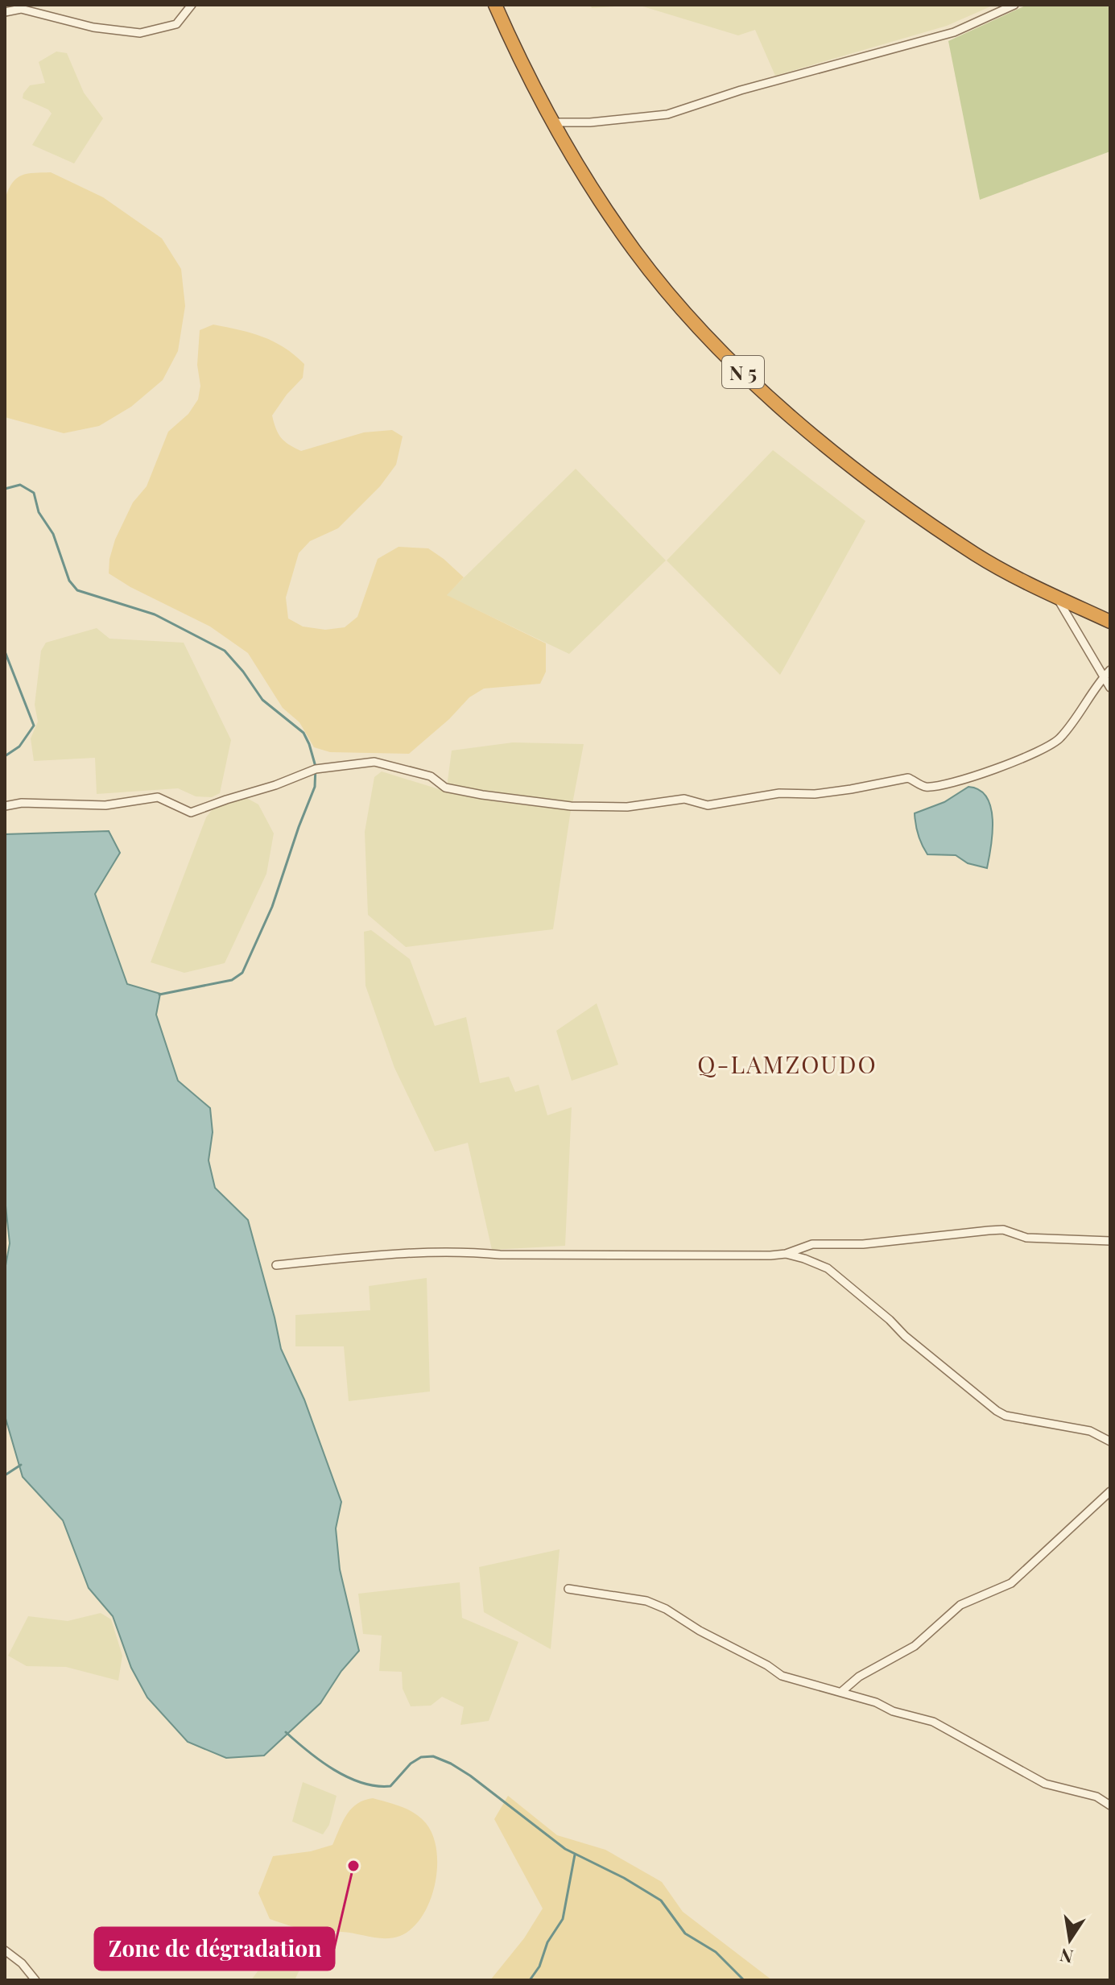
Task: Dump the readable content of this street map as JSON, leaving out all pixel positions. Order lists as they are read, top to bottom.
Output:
{
  "streets": {
    "highway": ["N 5"]
  },
  "districts": ["Q-LAMZOUDO"],
  "places": ["Zone de dégradation"],
  "north": "bottom"
}
